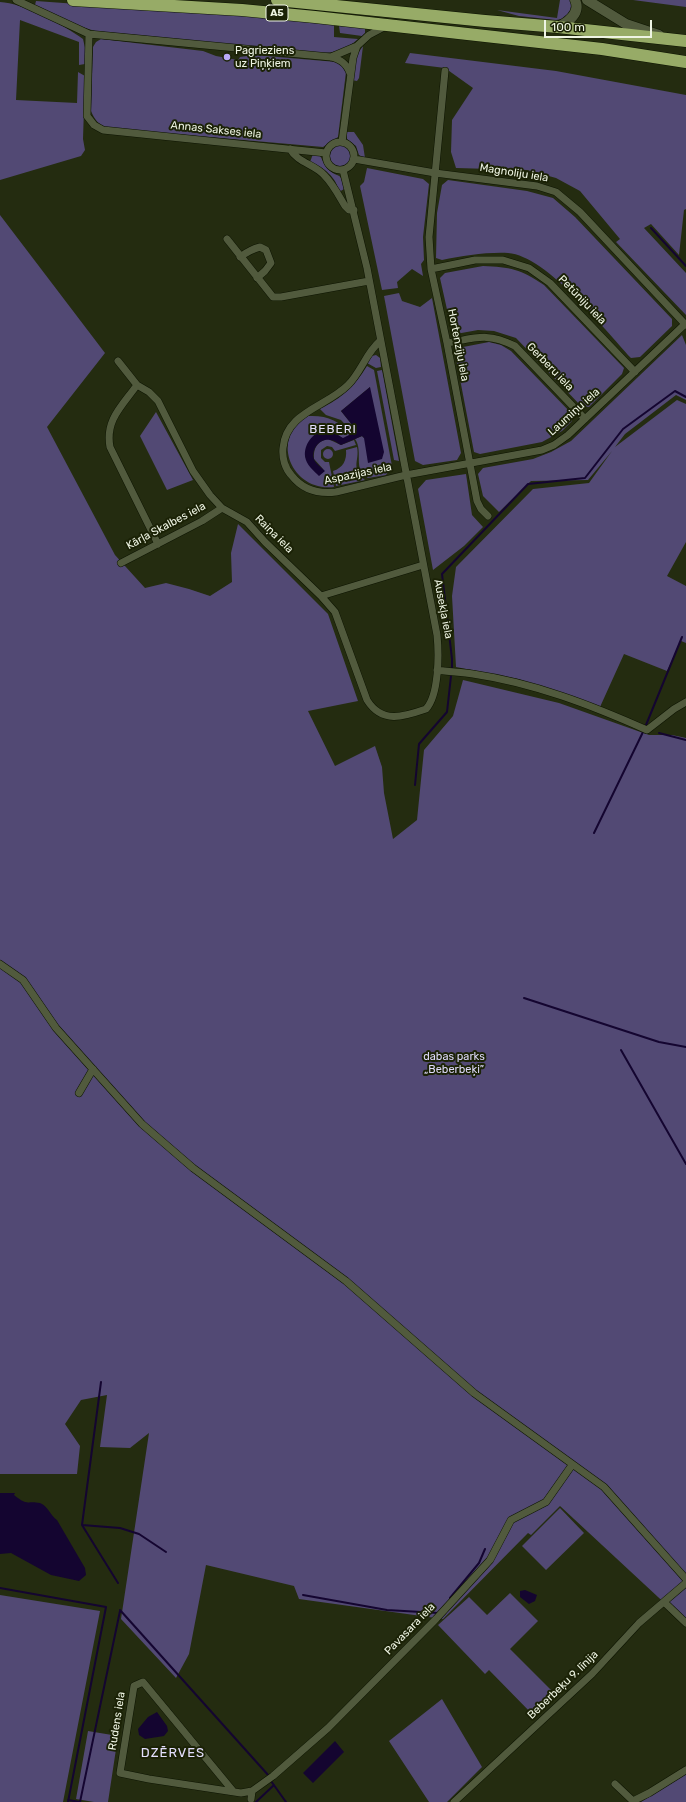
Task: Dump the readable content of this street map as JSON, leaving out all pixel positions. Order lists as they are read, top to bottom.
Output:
{
  "streets": {
    "highway": ["A5"],
    "street": [
      "Annas Sakses iela",
      "Magnoliju iela",
      "Petūniju iela",
      "Hortenziju iela",
      "Gerberu iela",
      "Laumiņu iela",
      "Aspazijas iela",
      "Kārļa Skalbes iela",
      "Raiņa iela",
      "Ausekļa iela",
      "Pavasara iela",
      "Beberbeķu 9. līnija",
      "Rudens iela"
    ]
  },
  "crossings": [
    ["Annas Sakses iela", "Magnoliju iela"],
    ["Annas Sakses iela", "Aspazijas iela"],
    ["Magnoliju iela", "Hortenziju iela"],
    ["Magnoliju iela", "Laumiņu iela"],
    ["Magnoliju iela", "Aspazijas iela"],
    ["Petūniju iela", "Hortenziju iela"],
    ["Petūniju iela", "Laumiņu iela"],
    ["Hortenziju iela", "Gerberu iela"],
    ["Hortenziju iela", "Laumiņu iela"],
    ["Gerberu iela", "Laumiņu iela"],
    ["Laumiņu iela", "Aspazijas iela"],
    ["Laumiņu iela", "Ausekļa iela"],
    ["Aspazijas iela", "Ausekļa iela"],
    ["Kārļa Skalbes iela", "Raiņa iela"],
    ["Raiņa iela", "Ausekļa iela"],
    ["Pavasara iela", "Rudens iela"]
  ],
  "districts": ["BEBERI", "DZĒRVES"],
  "parks": ["dabas parks „Beberbeķi”"],
  "places": ["Pagrieziens uz Piņķiem"],
  "scale_bar": "100 m"
}
